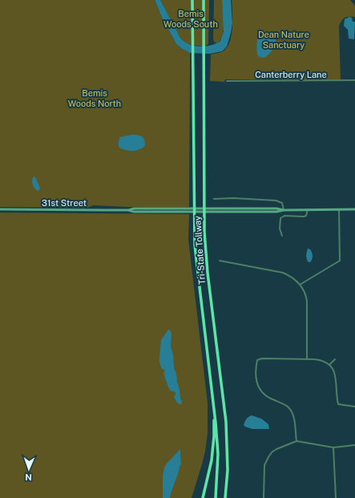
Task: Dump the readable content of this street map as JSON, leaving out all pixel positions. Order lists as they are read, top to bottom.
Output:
{
  "streets": {
    "highway": ["Tri-State Tollway"],
    "main road": ["31st Street"],
    "street": ["Canterberry Lane"]
  },
  "parks": ["Bemis Woods South", "Dean Nature Sanctuary", "Bemis Woods North"],
  "north": "bottom"
}
